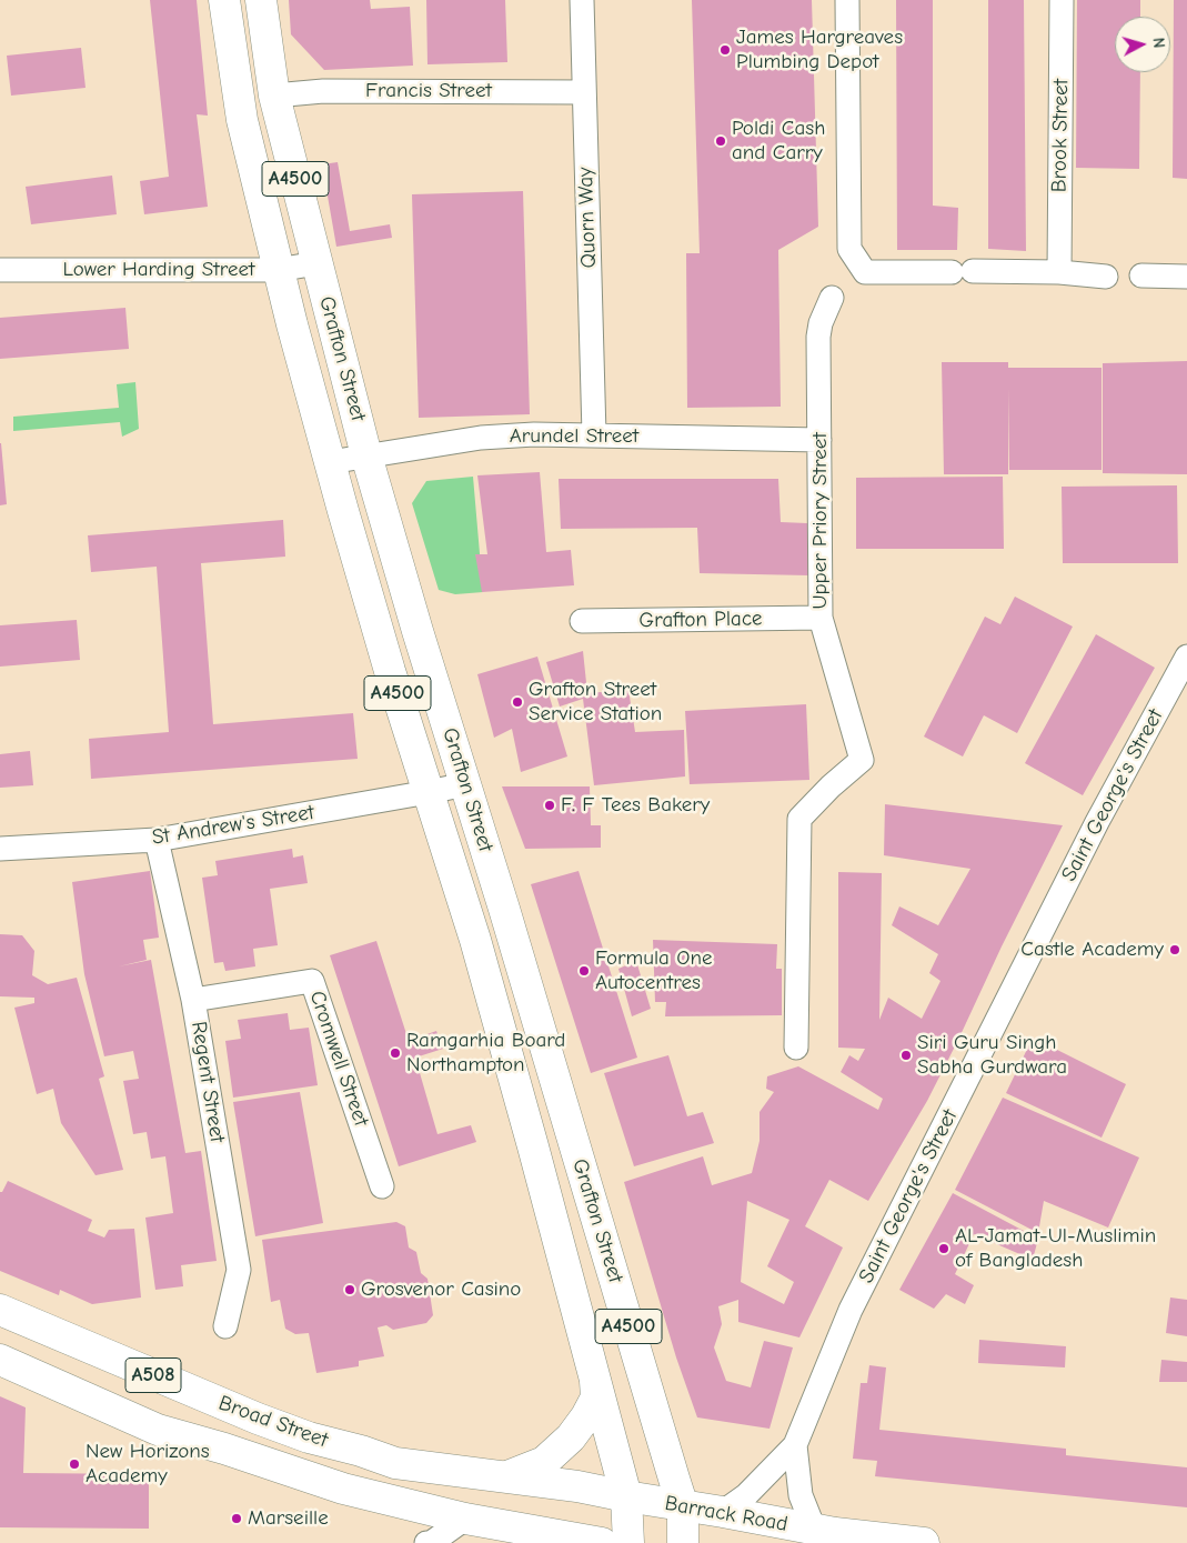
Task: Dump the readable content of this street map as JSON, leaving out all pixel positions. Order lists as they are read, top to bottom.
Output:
{
  "streets": {
    "main road": [
      "A4500",
      "Grafton Street",
      "A508",
      "Broad Street",
      "Barrack Road"
    ],
    "street": [
      "Francis Street",
      "Brook Street",
      "Quorn Way",
      "Lower Harding Street",
      "Arundel Street",
      "Upper Priory Street",
      "Grafton Place",
      "Saint George's Street",
      "St Andrew's Street",
      "Cromwell Street",
      "Regent Street"
    ]
  },
  "crossings": [
    ["Francis Street", "Quorn Way"],
    ["Francis Street", "Grafton Street"],
    ["Quorn Way", "Arundel Street"],
    ["Lower Harding Street", "Grafton Street"],
    ["Grafton Street", "Arundel Street"],
    ["Grafton Street", "St Andrew's Street"],
    ["Grafton Street", "Barrack Road"],
    ["Arundel Street", "Upper Priory Street"],
    ["Upper Priory Street", "Grafton Place"],
    ["Saint George's Street", "Barrack Road"],
    ["St Andrew's Street", "Regent Street"],
    ["Cromwell Street", "Regent Street"],
    ["Broad Street", "Barrack Road"]
  ],
  "places": [
    "James Hargreaves Plumbing Depot",
    "Poldi Cash and Carry",
    "Grafton Street Service Station",
    "F. F Tees Bakery",
    "Castle Academy",
    "Formula One Autocentres",
    "Ramgarhia Board Northampton",
    "Siri Guru Singh Sabha Gurdwara",
    "AL-Jamat-Ul-Muslimin of Bangladesh",
    "Grosvenor Casino",
    "New Horizons Academy",
    "Marseille"
  ],
  "north": "right"
}
